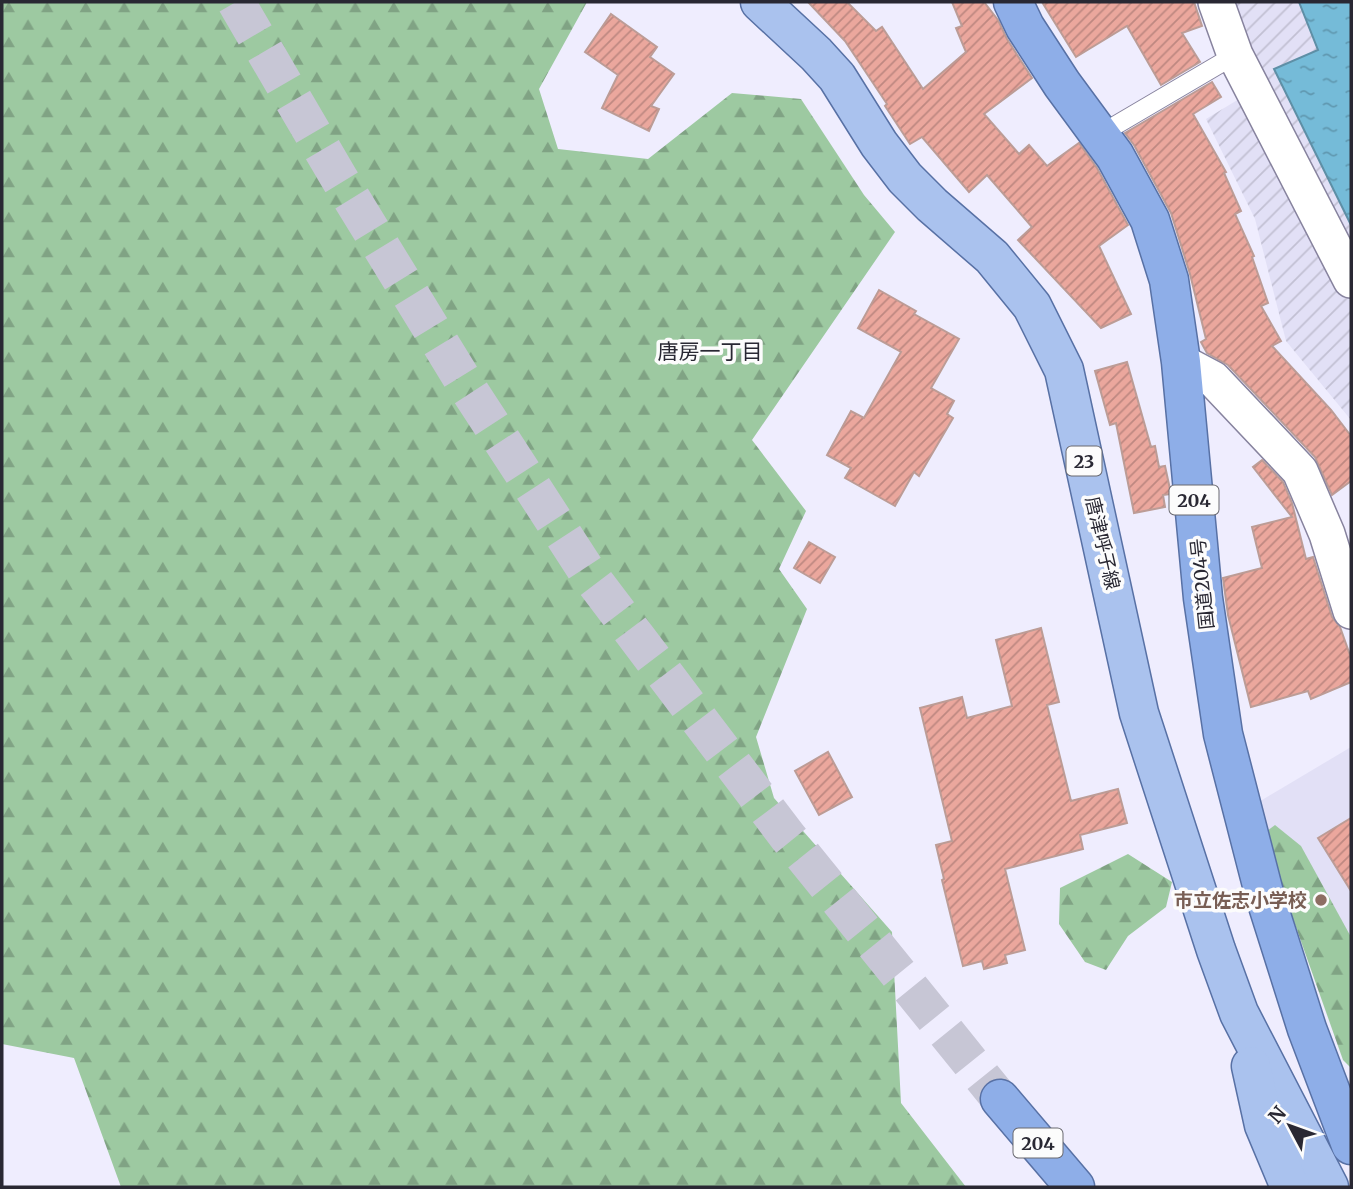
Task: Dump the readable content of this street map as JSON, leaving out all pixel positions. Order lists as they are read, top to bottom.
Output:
{
  "streets": {
    "highway": ["204", "国道204号"],
    "main road": ["23", "唐津呼子線"]
  },
  "districts": ["唐房一丁目"],
  "places": ["市立佐志小学校"],
  "north": "top left"
}
